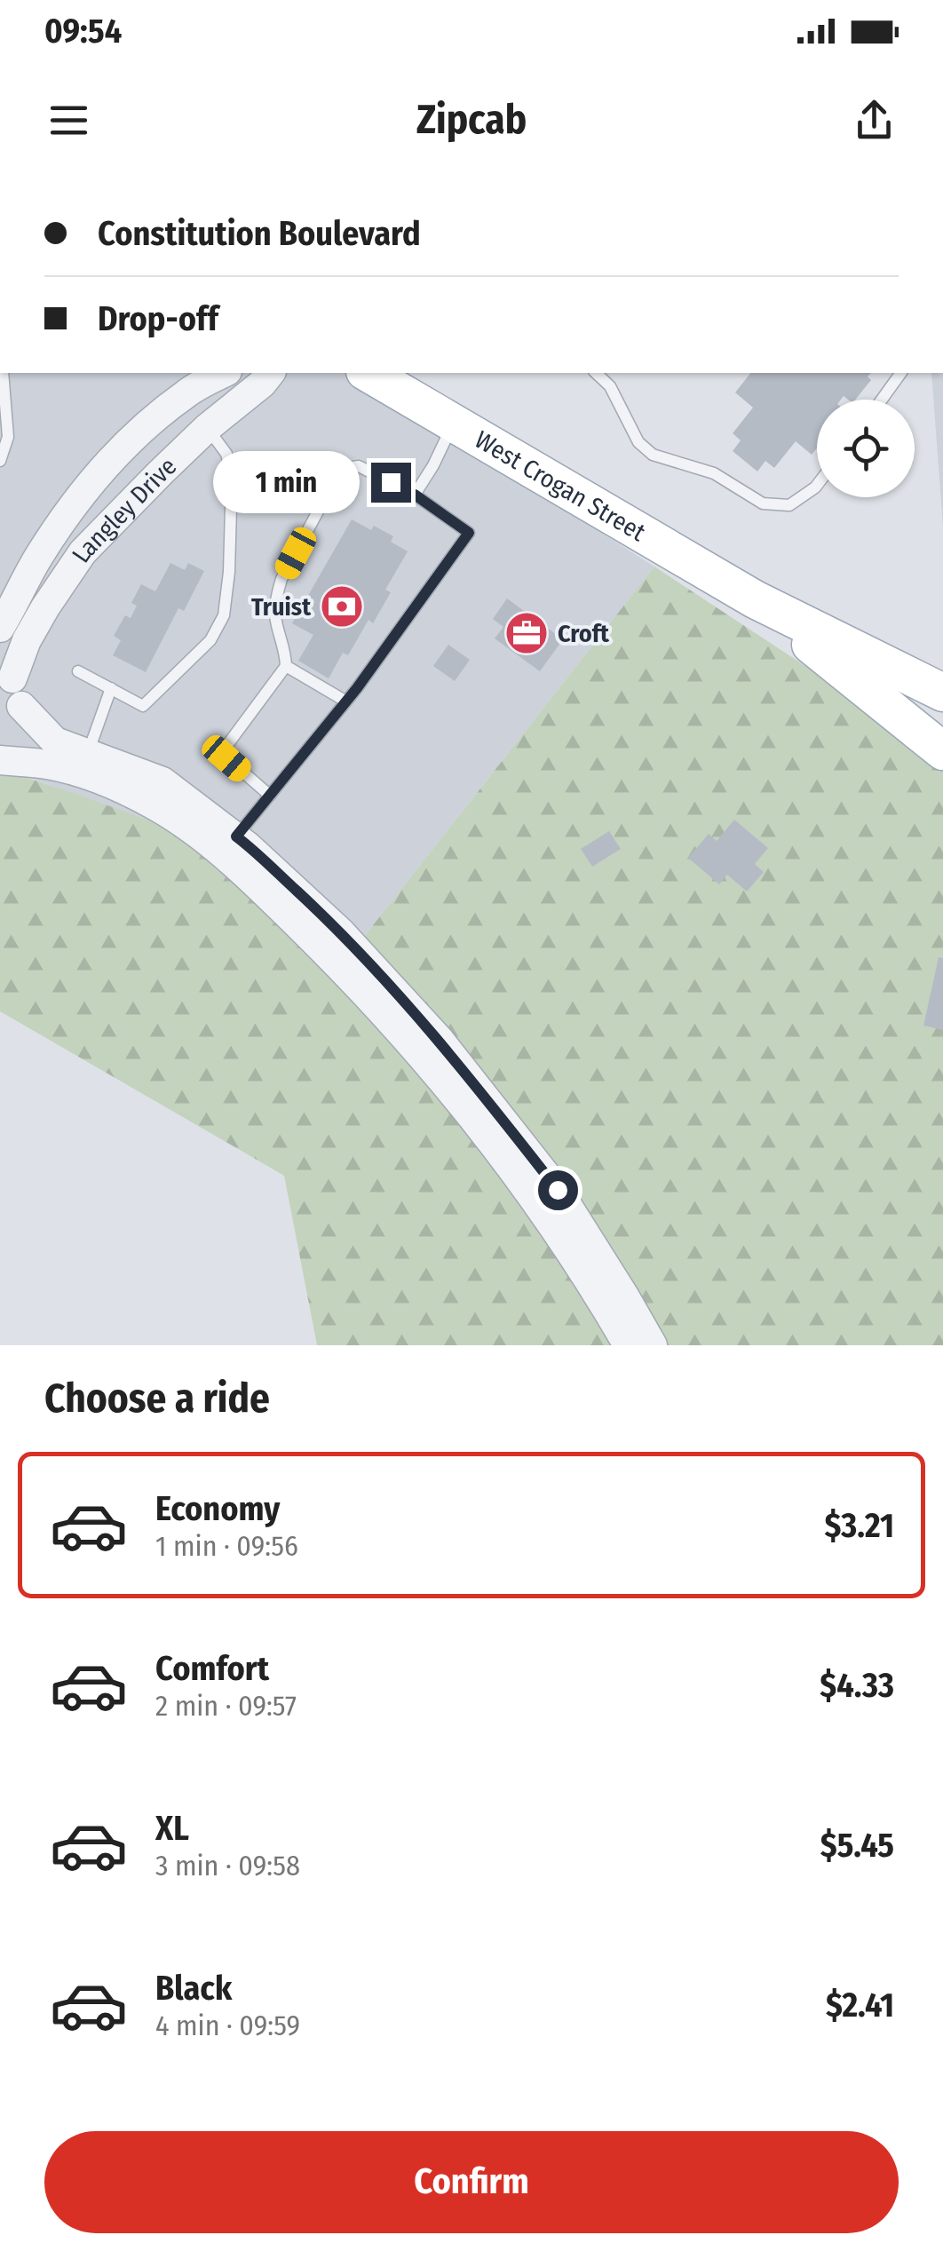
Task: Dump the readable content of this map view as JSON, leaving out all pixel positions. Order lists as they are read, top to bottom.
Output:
{
  "streets": {
    "main road": ["West Crogan Street"],
    "street": ["Langley Drive"]
  },
  "places": {
    "bank": ["Truist"],
    "office": ["Croft"]
  },
  "page": {
    "status": "09:54",
    "header": "Zipcab",
    "banner": ["Constitution Boulevard", "Drop-off"],
    "bubble": "1 min",
    "heading": "Choose a ride",
    "list": [
      {
        "name": "Economy",
        "note": "1 min · 09:56",
        "value": "$3.21"
      },
      {
        "name": "Comfort",
        "note": "2 min · 09:57",
        "value": "$4.33"
      },
      {
        "name": "XL",
        "note": "3 min · 09:58",
        "value": "$5.45"
      },
      {
        "name": "Black",
        "note": "4 min · 09:59",
        "value": "$2.41"
      }
    ],
    "buttons": "Confirm"
  }
}
